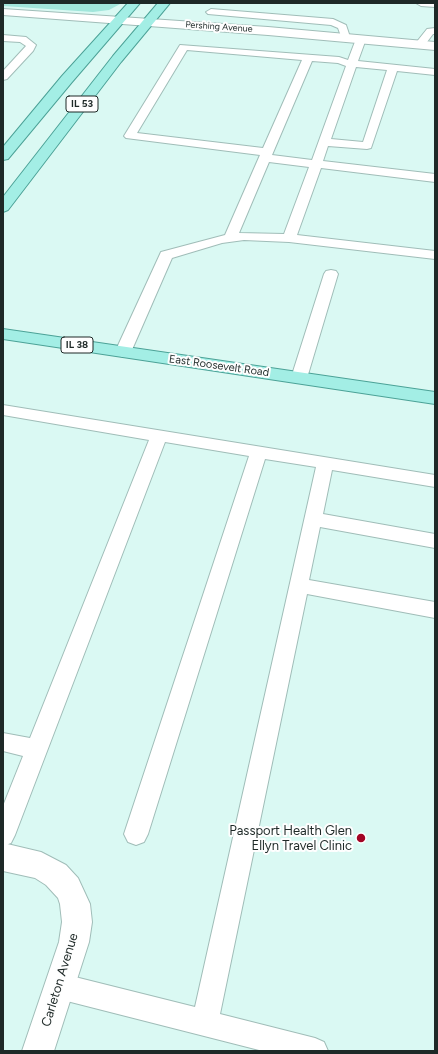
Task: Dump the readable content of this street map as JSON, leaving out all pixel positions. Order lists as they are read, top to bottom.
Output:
{
  "streets": {
    "main road": ["IL 53", "IL 38", "East Roosevelt Road"],
    "street": ["Pershing Avenue", "Carleton Avenue"]
  },
  "crossings": [
    ["Pershing Avenue", "IL 53"]
  ],
  "places": ["Passport Health Glen Ellyn Travel Clinic"]
}
